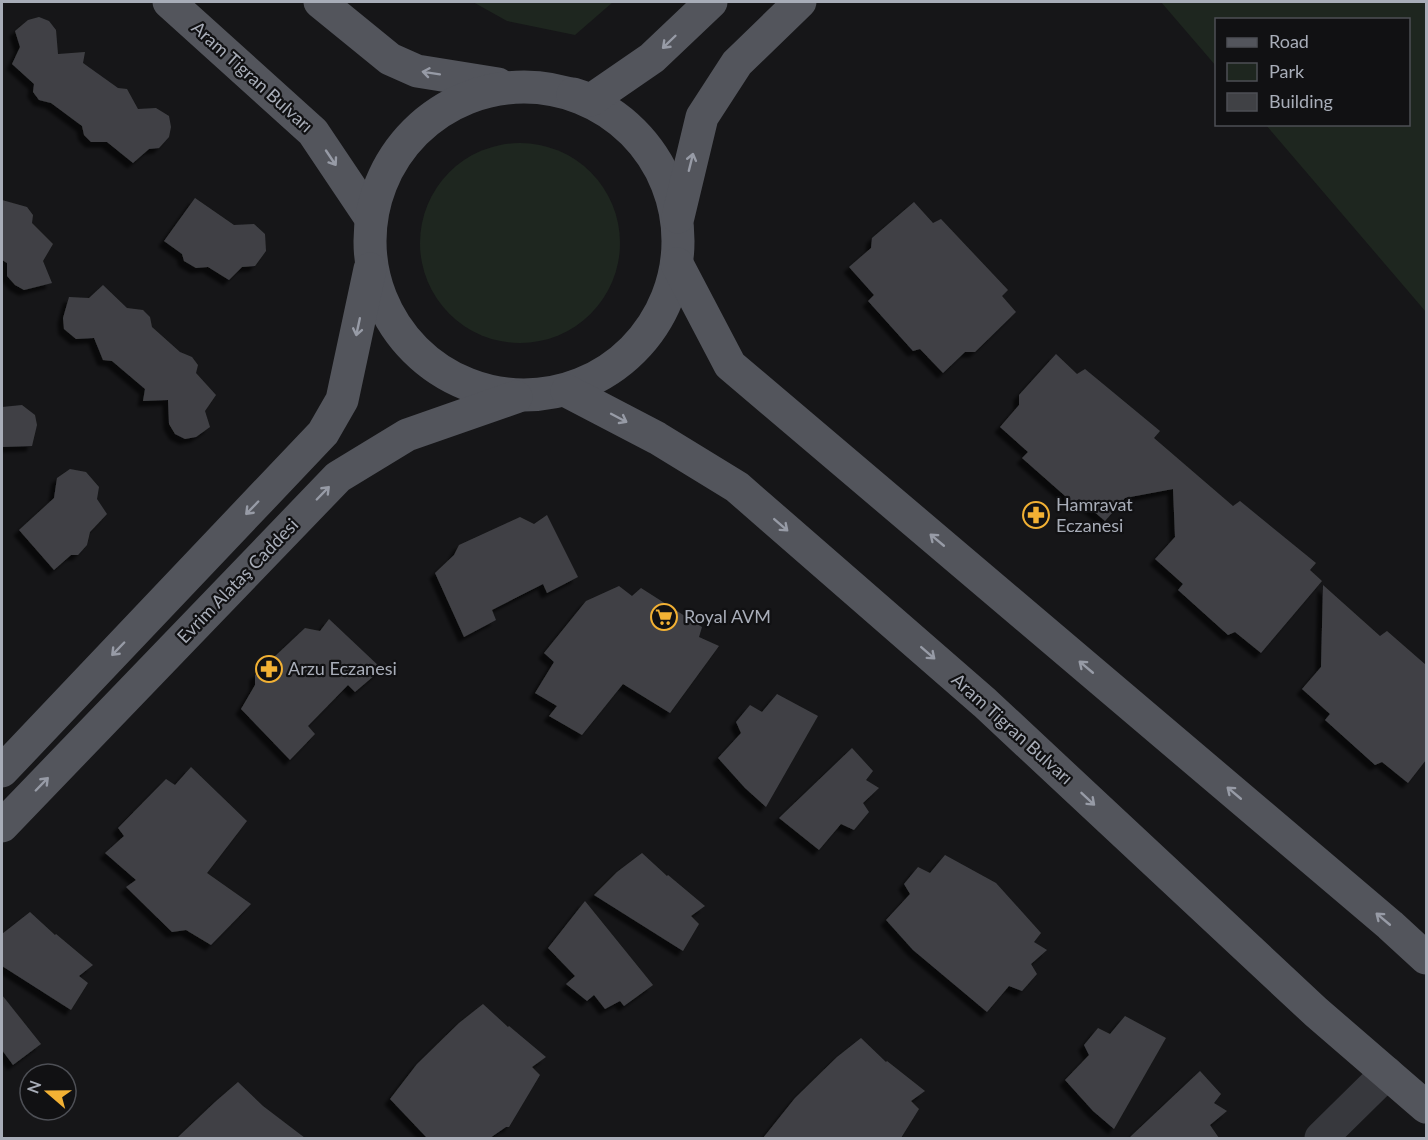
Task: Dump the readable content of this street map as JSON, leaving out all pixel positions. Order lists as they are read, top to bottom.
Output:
{
  "streets": {
    "main road": ["Aram Tigran Bulvarı", "Evrim Alataş Caddesi"]
  },
  "places": {
    "pharmacy": ["Hamravat Eczanesi", "Arzu Eczanesi"],
    "supermarket": ["Royal AVM"]
  },
  "legend": ["Road", "Park", "Building"],
  "north": "left"
}
